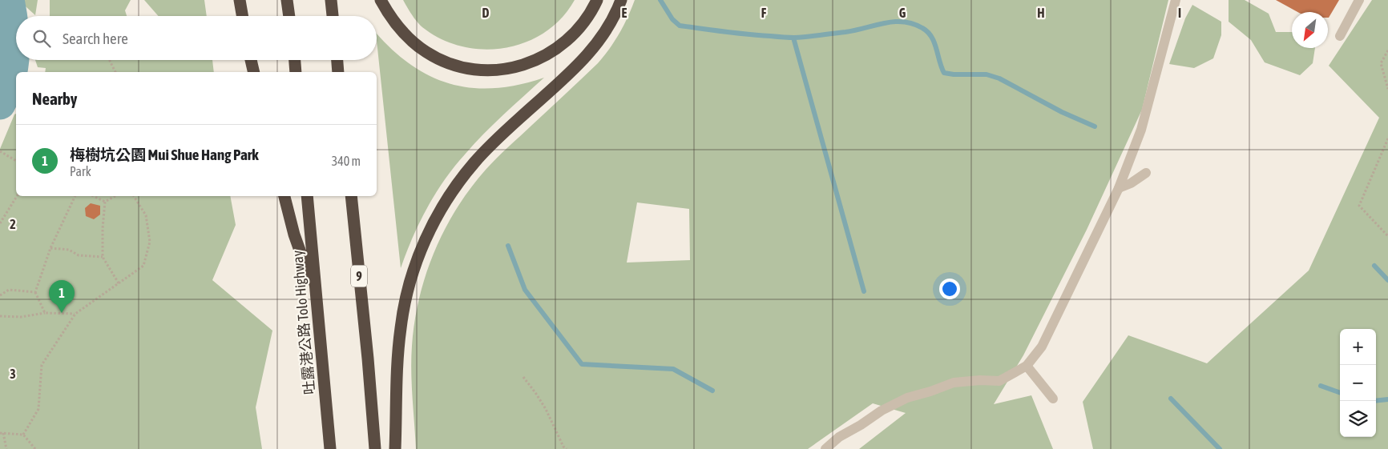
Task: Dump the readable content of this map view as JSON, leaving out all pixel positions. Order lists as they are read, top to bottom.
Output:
{
  "streets": {
    "highway": ["9", "吐露港公路 Tolo Highway"]
  },
  "north": "bottom left",
  "page": {
    "search": "Search here",
    "heading": "Nearby",
    "list": [
      {
        "mark": "1",
        "name": "梅樹坑公園 Mui Shue Hang Park",
        "note": "Park",
        "value": "340 m"
      }
    ],
    "pins": "1",
    "map_buttons": ["+", "−"]
  },
  "grid": {
    "columns": [
      "D",
      "E",
      "F",
      "G",
      "H",
      "I"
    ],
    "rows": ["2", "3"]
  }
}
